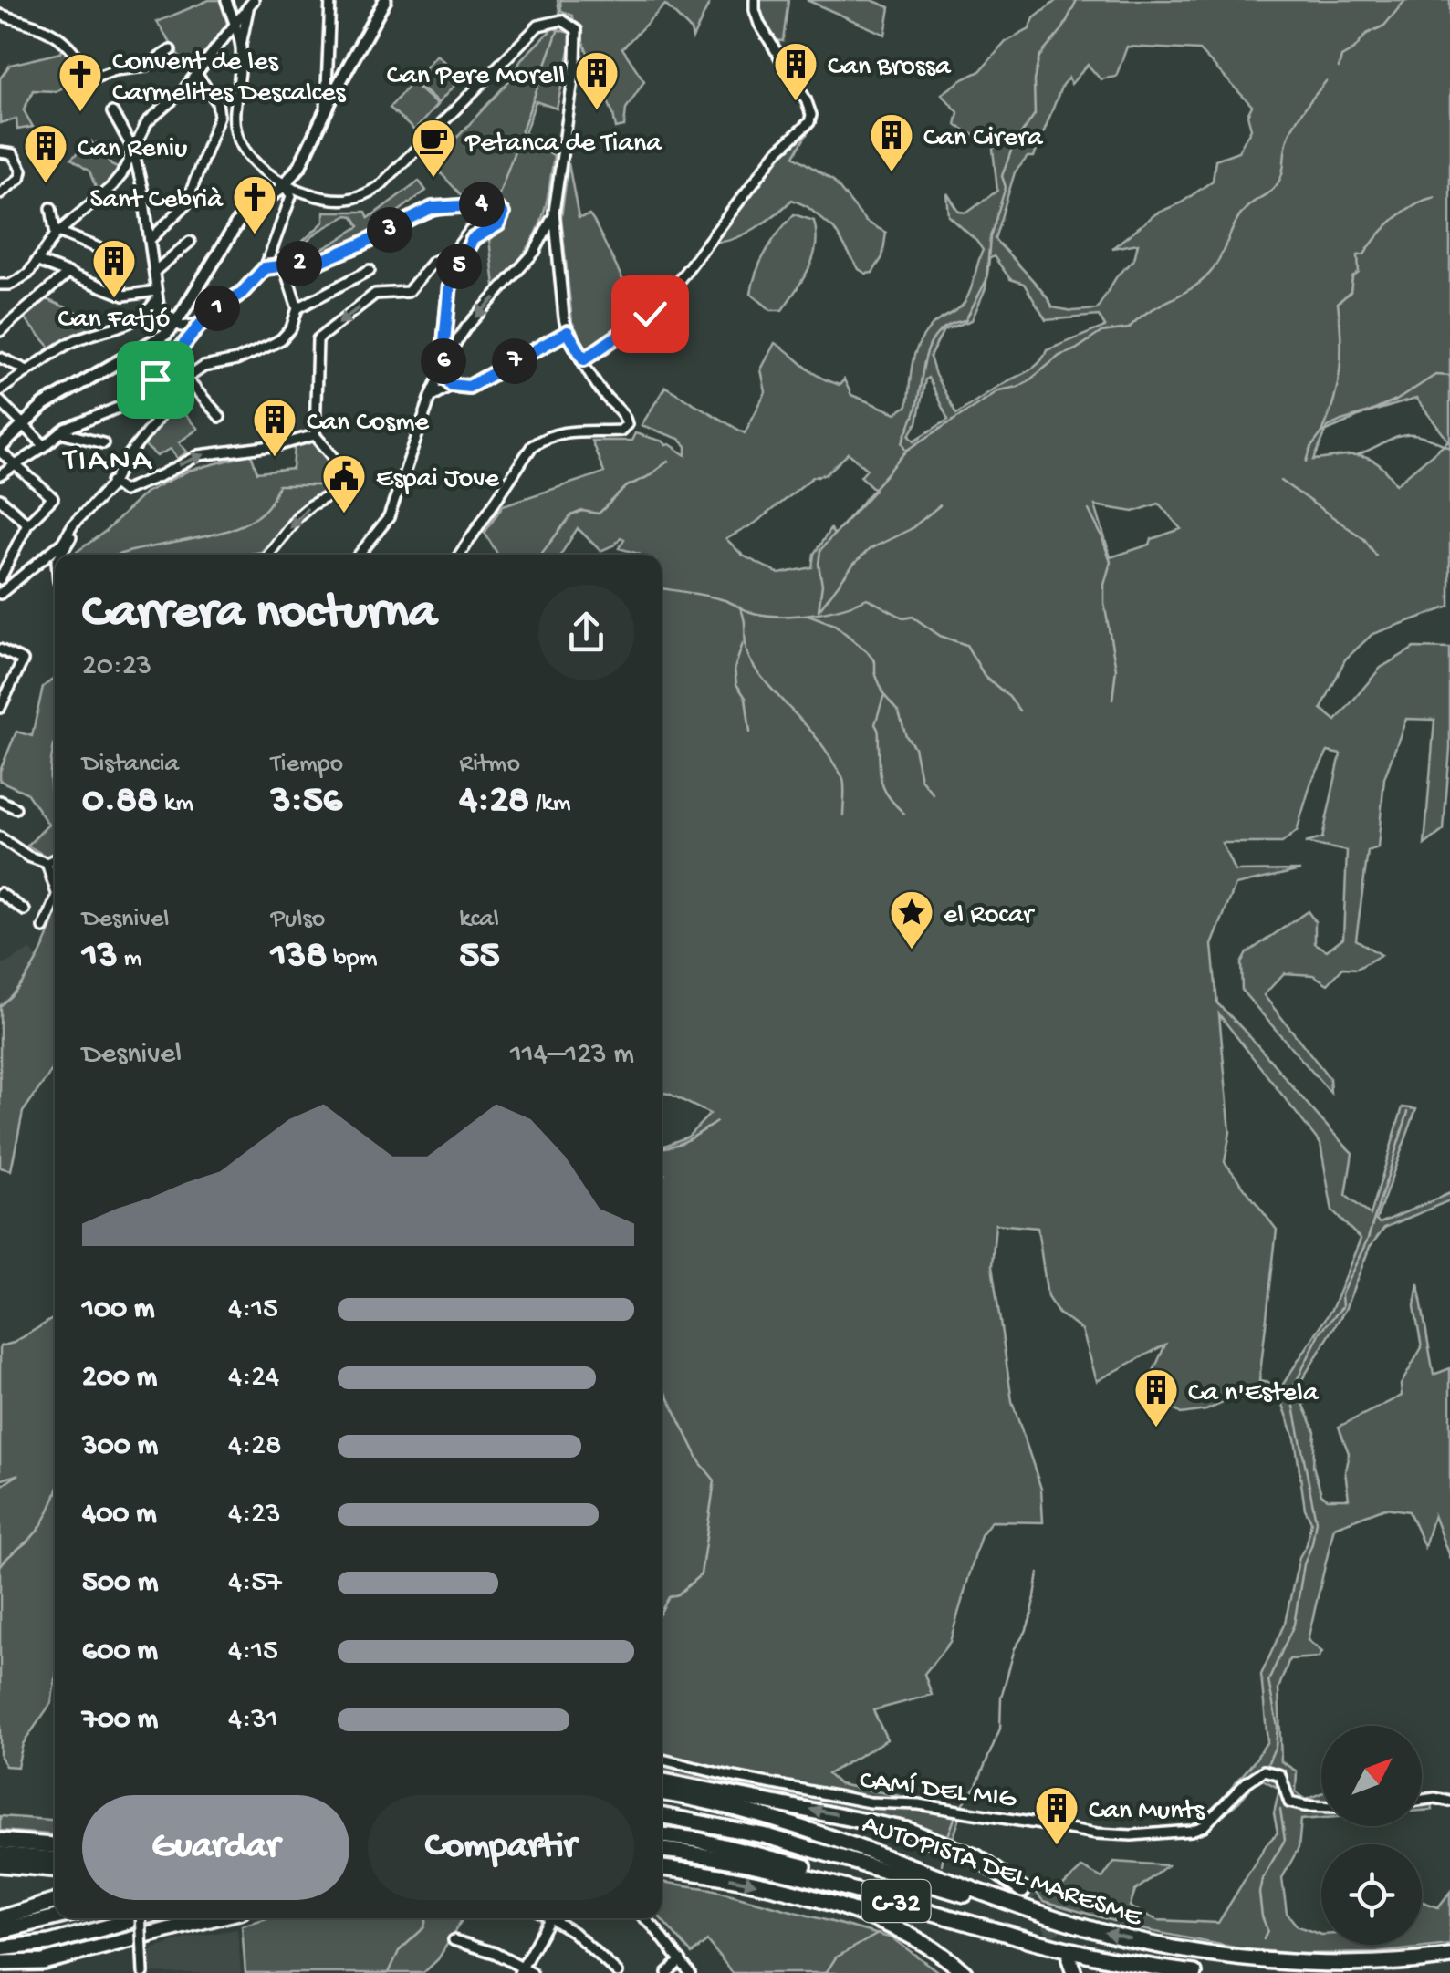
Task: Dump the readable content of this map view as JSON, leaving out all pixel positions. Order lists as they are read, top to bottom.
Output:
{
  "streets": {
    "highway": ["AUTOPISTA DEL MARESME", "C-32"],
    "street": ["CAMÍ DEL MIG"]
  },
  "districts": ["TIANA"],
  "places": {
    "building": [
      "Can Brossa",
      "Can Pere Morell",
      "Can Cirera",
      "Can Reniu",
      "Can Fatjó",
      "Can Cosme",
      "Ca n'Estela",
      "Can Munts"
    ],
    "church": ["Convent de les Carmelites Descalces", "Sant Cebrià"],
    "cafe": ["Petanca de Tiana"],
    "public building": ["Espai Jove"],
    "place": ["el Rocar"]
  },
  "north": "top right",
  "page": {
    "pins": [
      "4",
      "3",
      "2",
      "5",
      "1",
      "6",
      "7"
    ],
    "heading": ["Carrera nocturna", "20:23"],
    "stats": [
      ["Distancia", "0.88 km"],
      ["Tiempo", "3:56"],
      ["Ritmo", "4:28 /km"],
      ["Desnivel", "13 m"],
      ["Pulso", "138 bpm"],
      ["kcal", "55"]
    ],
    "chart": ["Desnivel", "114–123 m"],
    "list": [
      {
        "name": "100 m",
        "note": "4:15"
      },
      {
        "name": "200 m",
        "note": "4:24"
      },
      {
        "name": "300 m",
        "note": "4:28"
      },
      {
        "name": "400 m",
        "note": "4:23"
      },
      {
        "name": "500 m",
        "note": "4:57"
      },
      {
        "name": "600 m",
        "note": "4:15"
      },
      {
        "name": "700 m",
        "note": "4:31"
      }
    ],
    "buttons": ["Guardar", "Compartir"]
  }
}
